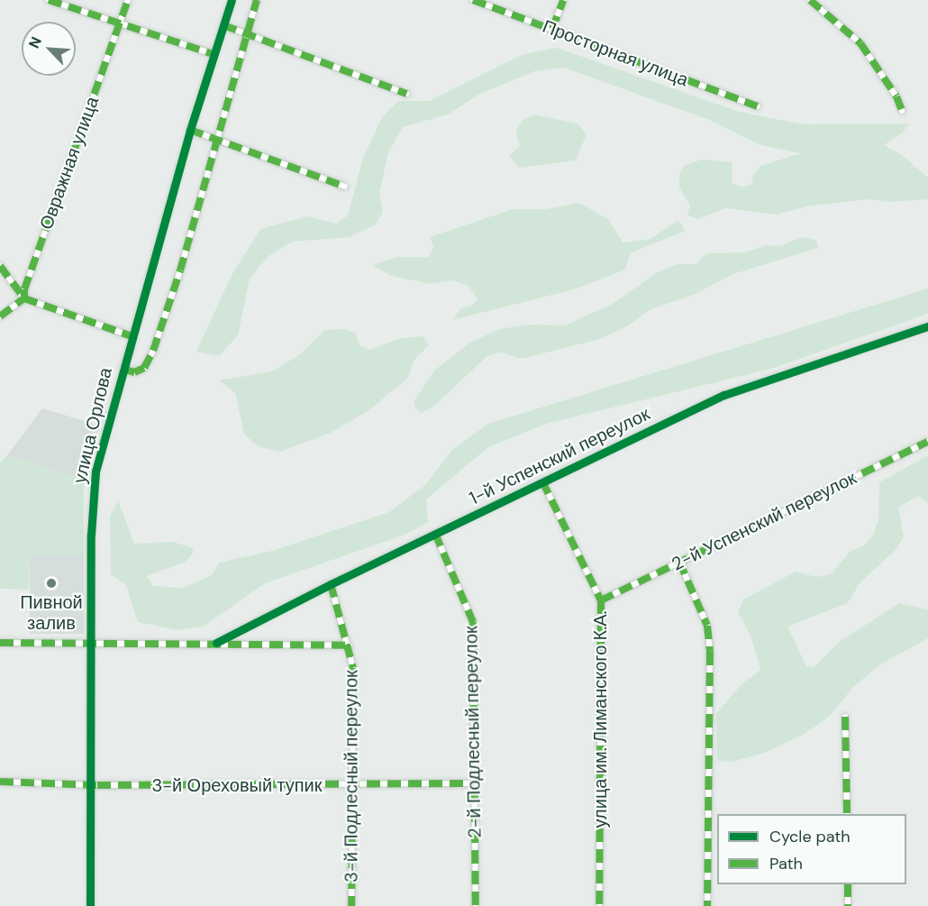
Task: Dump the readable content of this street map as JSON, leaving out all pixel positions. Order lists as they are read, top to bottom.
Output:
{
  "streets": {
    "street": [
      "Просторная улица",
      "Овражная улица",
      "улица Орлова",
      "1-й Успенский переулок",
      "2-й Успенский переулок",
      "улица им. Лиманского К.А.",
      "2-й Подлесный переулок",
      "3-й Подлесный переулок",
      "3-й Ореховый тупик"
    ]
  },
  "crossings": [
    ["улица Орлова", "1-й Успенский переулок"],
    ["улица Орлова", "3-й Ореховый тупик"],
    ["1-й Успенский переулок", "улица им. Лиманского К.А."],
    ["1-й Успенский переулок", "2-й Подлесный переулок"],
    ["1-й Успенский переулок", "3-й Подлесный переулок"],
    ["2-й Успенский переулок", "улица им. Лиманского К.А."],
    ["2-й Подлесный переулок", "3-й Ореховый тупик"],
    ["3-й Подлесный переулок", "3-й Ореховый тупик"]
  ],
  "places": ["Пивной залив"],
  "legend": ["Cycle path", "Path"],
  "north": "top left"
}
